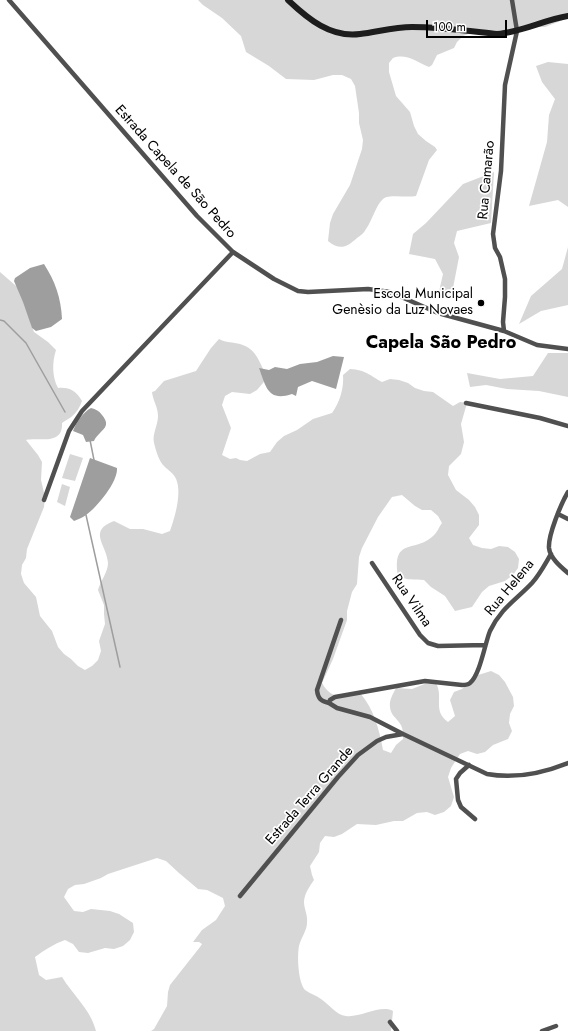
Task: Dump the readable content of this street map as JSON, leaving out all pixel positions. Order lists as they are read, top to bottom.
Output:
{
  "streets": {
    "street": [
      "Estrada Capela de São Pedro",
      "Rua Camarão",
      "Rua Helena",
      "Rua Vilma",
      "Estrada Terra Grande"
    ]
  },
  "crossings": [
    ["Estrada Capela de São Pedro", "Rua Camarão"],
    ["Rua Helena", "Rua Vilma"]
  ],
  "districts": ["Capela São Pedro"],
  "places": ["Escola Municipal Genèsio da Luz Novaes"],
  "scale_bar": "100 m"
}
